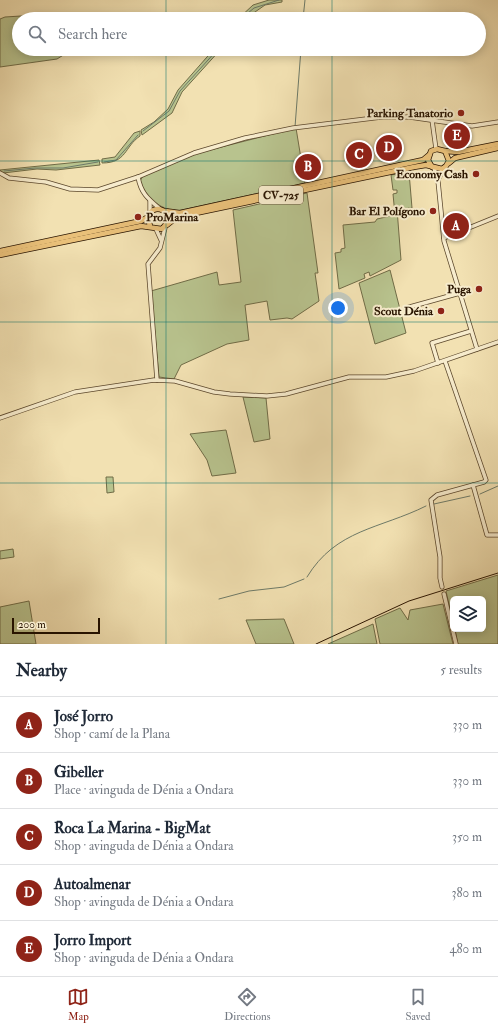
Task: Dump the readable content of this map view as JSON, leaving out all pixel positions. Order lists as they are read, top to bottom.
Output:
{
  "streets": {
    "main road": ["CV-725"]
  },
  "places": [
    "Parking Tanatorio",
    "Economy Cash",
    "Bar El Polígono",
    "ProMarina",
    "Puga",
    "Scout Dénia"
  ],
  "scale_bar": "200 m",
  "page": {
    "search": "Search here",
    "pins": [
      "E",
      "D",
      "C",
      "B",
      "A"
    ],
    "scale": "200 m",
    "heading": ["Nearby", "5 results"],
    "list": [
      {
        "mark": "A",
        "name": "José Jorro",
        "note": "Shop · camí de la Plana",
        "value": "330 m"
      },
      {
        "mark": "B",
        "name": "Gibeller",
        "note": "Place · avinguda de Dénia a Ondara",
        "value": "330 m"
      },
      {
        "mark": "C",
        "name": "Roca La Marina - BigMat",
        "note": "Shop · avinguda de Dénia a Ondara",
        "value": "350 m"
      },
      {
        "mark": "D",
        "name": "Autoalmenar",
        "note": "Shop · avinguda de Dénia a Ondara",
        "value": "380 m"
      },
      {
        "mark": "E",
        "name": "Jorro Import",
        "note": "Shop · avinguda de Dénia a Ondara",
        "value": "480 m"
      }
    ],
    "nav": ["Map", "Directions", "Saved"]
  }
}
